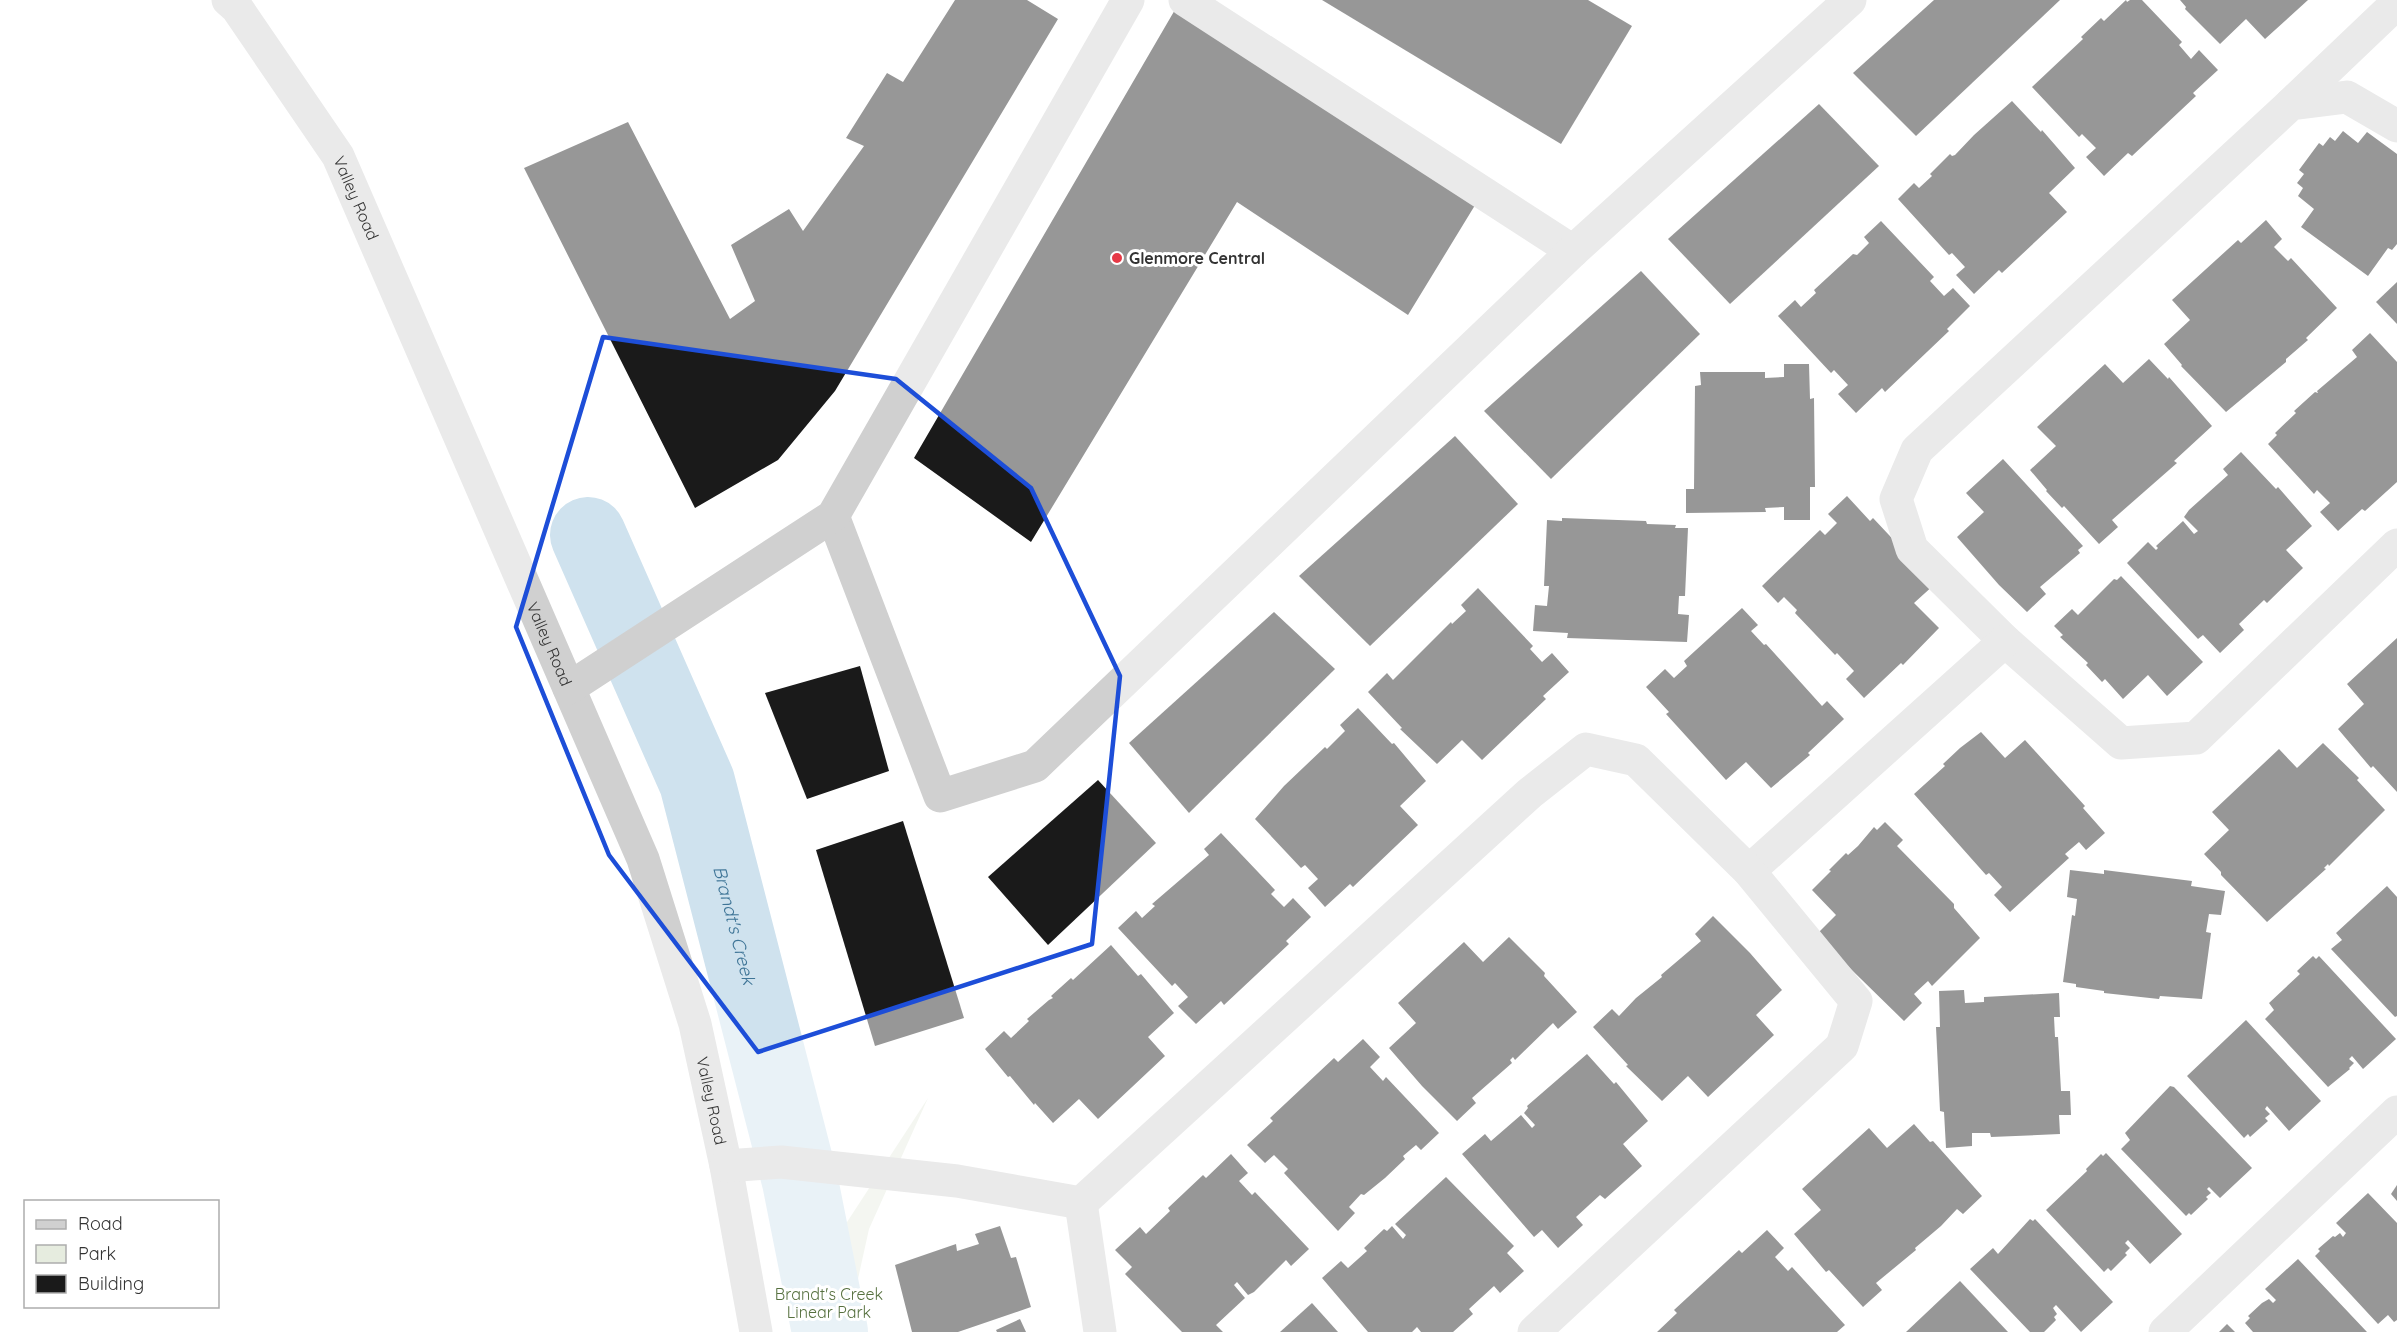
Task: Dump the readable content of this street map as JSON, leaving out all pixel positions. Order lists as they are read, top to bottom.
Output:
{
  "streets": {
    "street": ["Valley Road"]
  },
  "water": ["Brandt's Creek"],
  "parks": ["Brandt's Creek Linear Park"],
  "places": ["Glenmore Central"],
  "legend": ["Road", "Park", "Building"]
}
